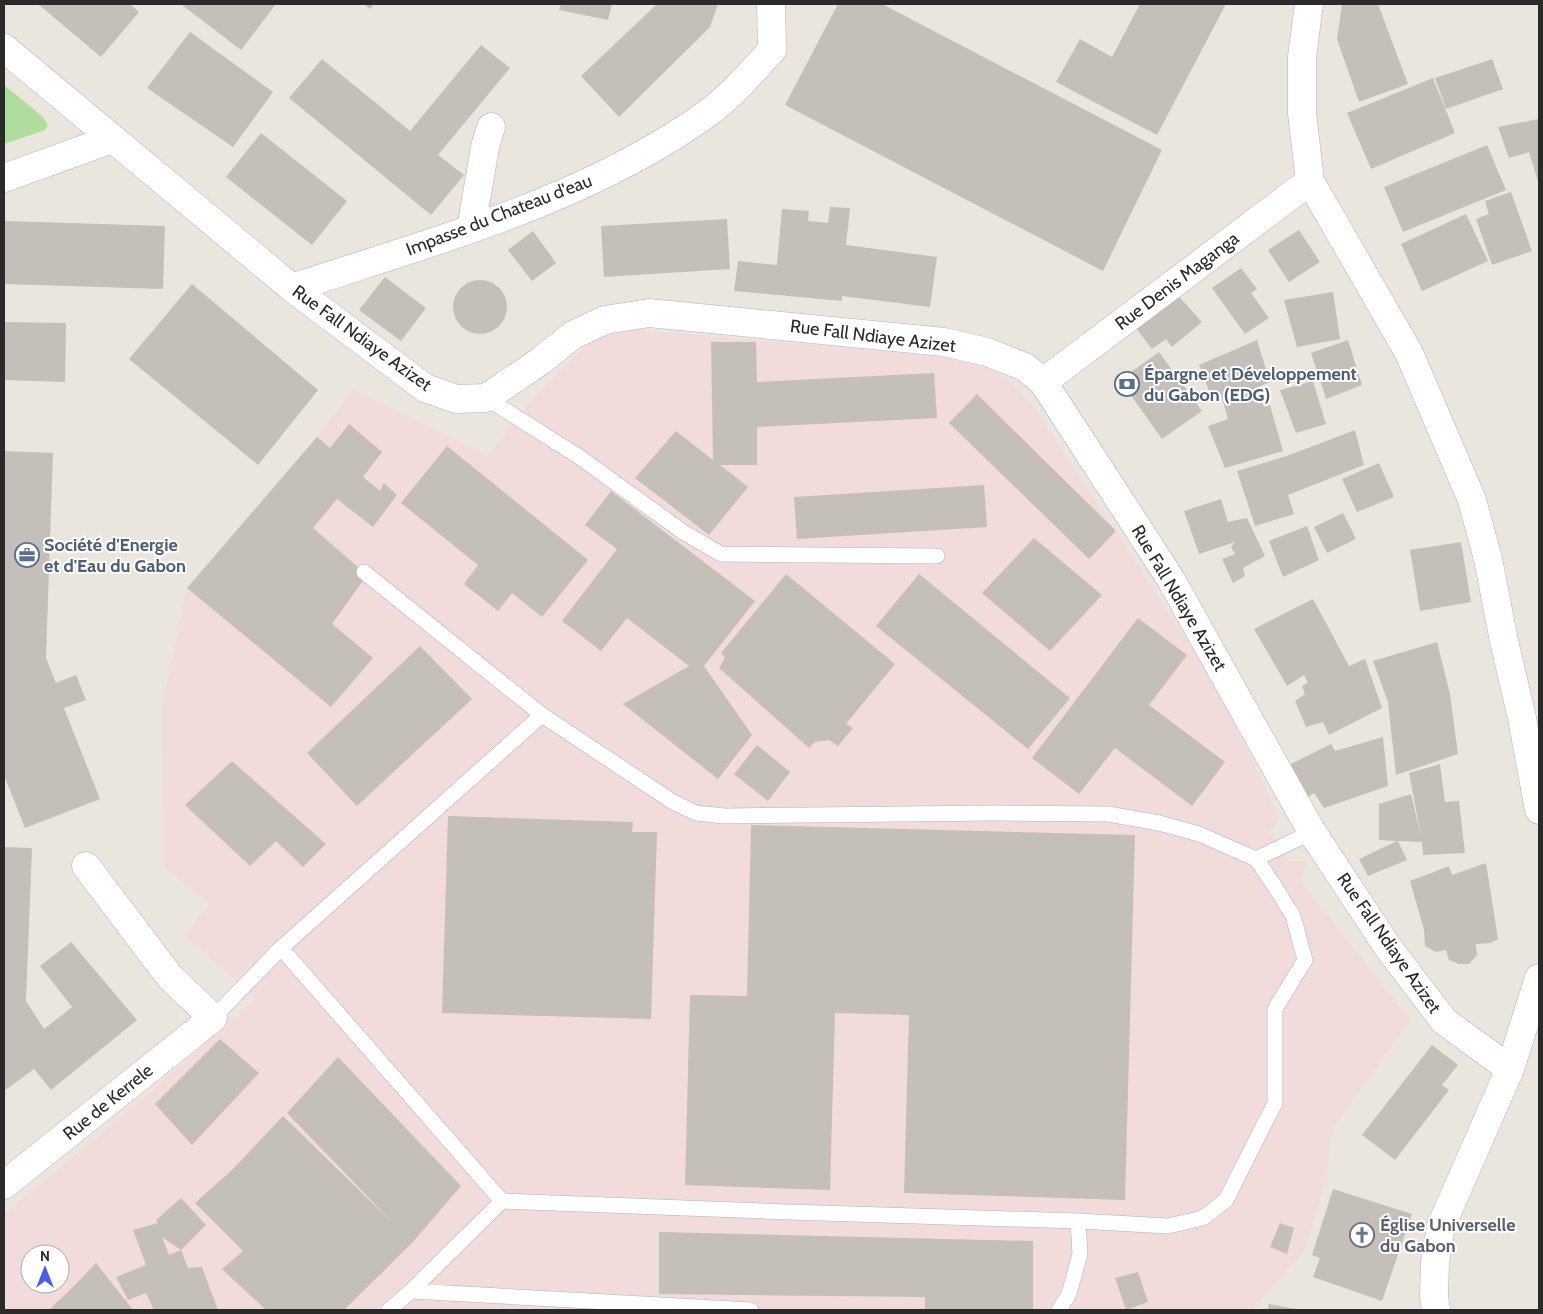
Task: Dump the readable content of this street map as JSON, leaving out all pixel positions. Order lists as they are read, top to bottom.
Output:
{
  "streets": {
    "street": [
      "Impasse du Chateau d'eau",
      "Rue Denis Maganga",
      "Rue Fall Ndiaye Azizet",
      "Rue de Kerrele"
    ]
  },
  "crossings": [
    ["Impasse du Chateau d'eau", "Rue Fall Ndiaye Azizet"],
    ["Rue Denis Maganga", "Rue Fall Ndiaye Azizet"]
  ],
  "places": {
    "bank": ["Épargne et Développement du Gabon (EDG)"],
    "office": ["Société d'Energie et d'Eau du Gabon"],
    "church": ["Église Universelle du Gabon"]
  },
  "north": "top"
}
